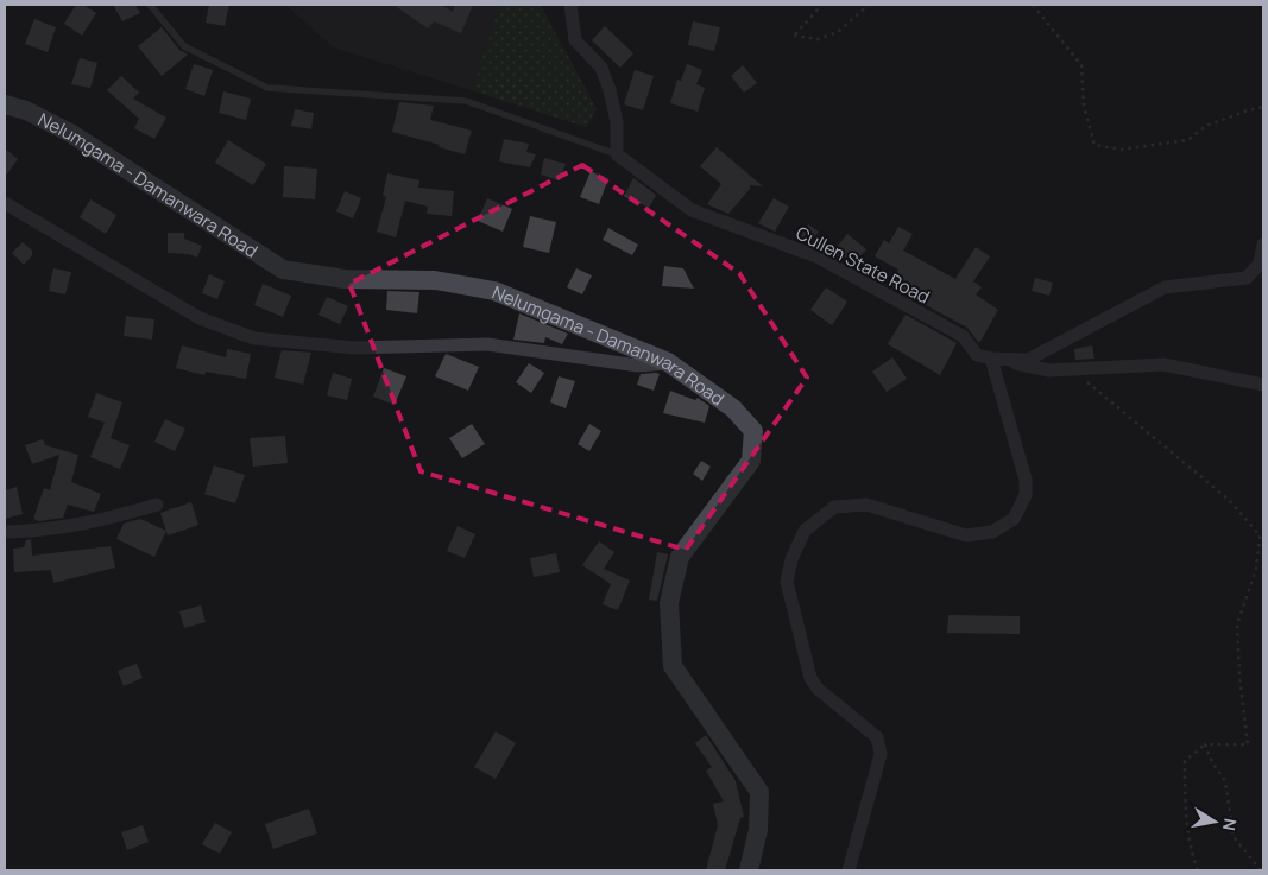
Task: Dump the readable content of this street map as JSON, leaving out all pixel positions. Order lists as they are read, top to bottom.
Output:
{
  "streets": {
    "street": ["Nelumgama - Damanwara Road", "Cullen State Road"]
  },
  "north": "right"
}
